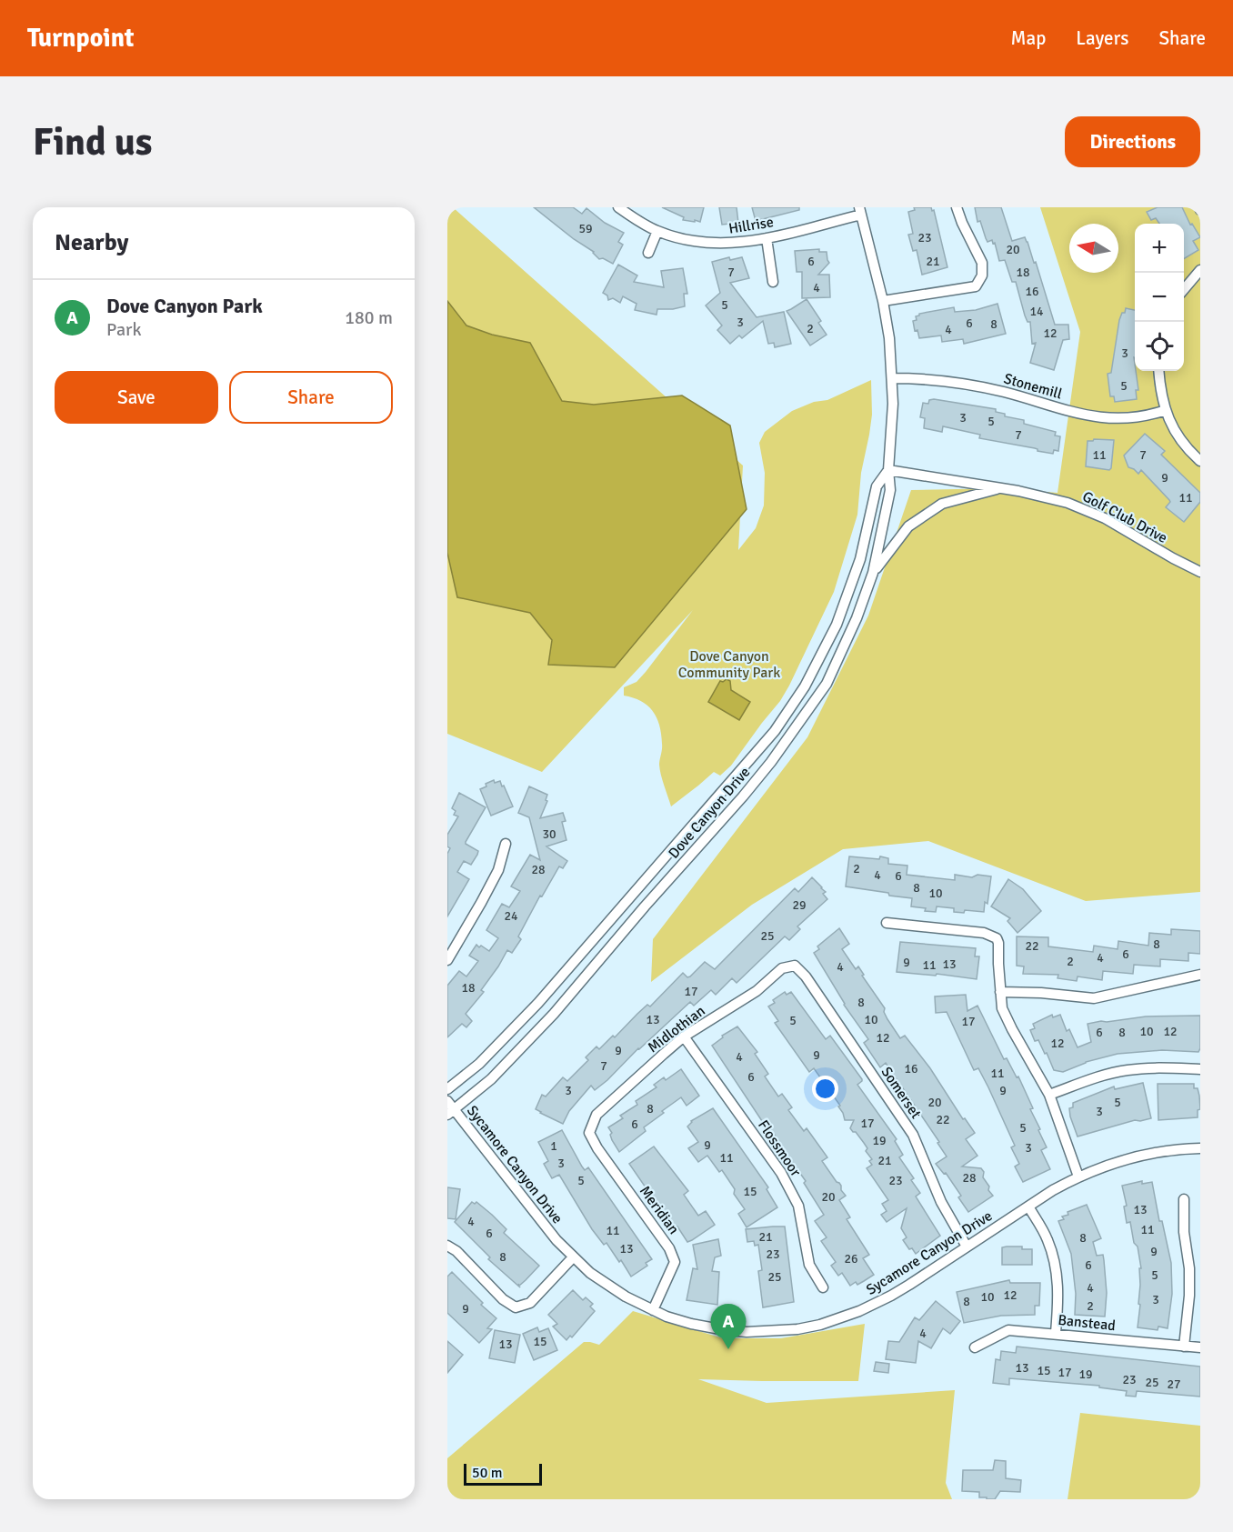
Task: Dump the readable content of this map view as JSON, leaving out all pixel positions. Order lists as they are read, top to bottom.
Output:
{
  "streets": {
    "street": [
      "Hillrise",
      "Stonemill",
      "Golf Club Drive",
      "Dove Canyon Drive",
      "Midlothian",
      "Somerset",
      "Flossmoor",
      "Sycamore Canyon Drive",
      "Meridian",
      "Banstead"
    ]
  },
  "crossings": [
    ["Hillrise", "Dove Canyon Drive"],
    ["Stonemill", "Dove Canyon Drive"],
    ["Golf Club Drive", "Dove Canyon Drive"],
    ["Dove Canyon Drive", "Sycamore Canyon Drive"],
    ["Midlothian", "Somerset"],
    ["Midlothian", "Flossmoor"],
    ["Midlothian", "Meridian"],
    ["Somerset", "Sycamore Canyon Drive"],
    ["Sycamore Canyon Drive", "Meridian"]
  ],
  "parks": ["Dove Canyon Community Park"],
  "house_numbers": [
    "59",
    "23",
    "20",
    "6",
    "21",
    "7",
    "18",
    "4",
    "16",
    "5",
    "14",
    "3",
    "6",
    "8",
    "2",
    "4",
    "12",
    "3",
    "5",
    "3",
    "5",
    "7",
    "11",
    "7",
    "9",
    "11",
    "30",
    "2",
    "28",
    "4",
    "6",
    "8",
    "10",
    "29",
    "24",
    "25",
    "8",
    "22",
    "6",
    "4",
    "2",
    "9",
    "13",
    "11",
    "4",
    "18",
    "17",
    "8",
    "13",
    "10",
    "5",
    "17",
    "10",
    "12",
    "6",
    "8",
    "12",
    "12",
    "9",
    "9",
    "4",
    "7",
    "16",
    "11",
    "6",
    "3",
    "9",
    "20",
    "5",
    "8",
    "3",
    "22",
    "17",
    "6",
    "5",
    "19",
    "9",
    "1",
    "3",
    "11",
    "21",
    "3",
    "28",
    "5",
    "23",
    "15",
    "20",
    "13",
    "4",
    "11",
    "11",
    "6",
    "21",
    "8",
    "13",
    "9",
    "23",
    "8",
    "26",
    "6",
    "5",
    "25",
    "4",
    "12",
    "10",
    "3",
    "8",
    "2",
    "9",
    "4",
    "15",
    "13",
    "13",
    "15",
    "17",
    "19",
    "23",
    "25",
    "27"
  ],
  "scale_bar": "50 m",
  "north": "left",
  "page": {
    "header": "Turnpoint",
    "nav": ["Map", "Layers", "Share"],
    "buttons": [
      "Directions",
      ["Save", "Share"]
    ],
    "title": "Find us",
    "heading": "Nearby",
    "map_buttons": ["+", "−"],
    "list": [
      {
        "mark": "A",
        "name": "Dove Canyon Park",
        "note": "Park",
        "value": "180 m"
      }
    ],
    "pins": "A",
    "scale": "50 m"
  }
}
